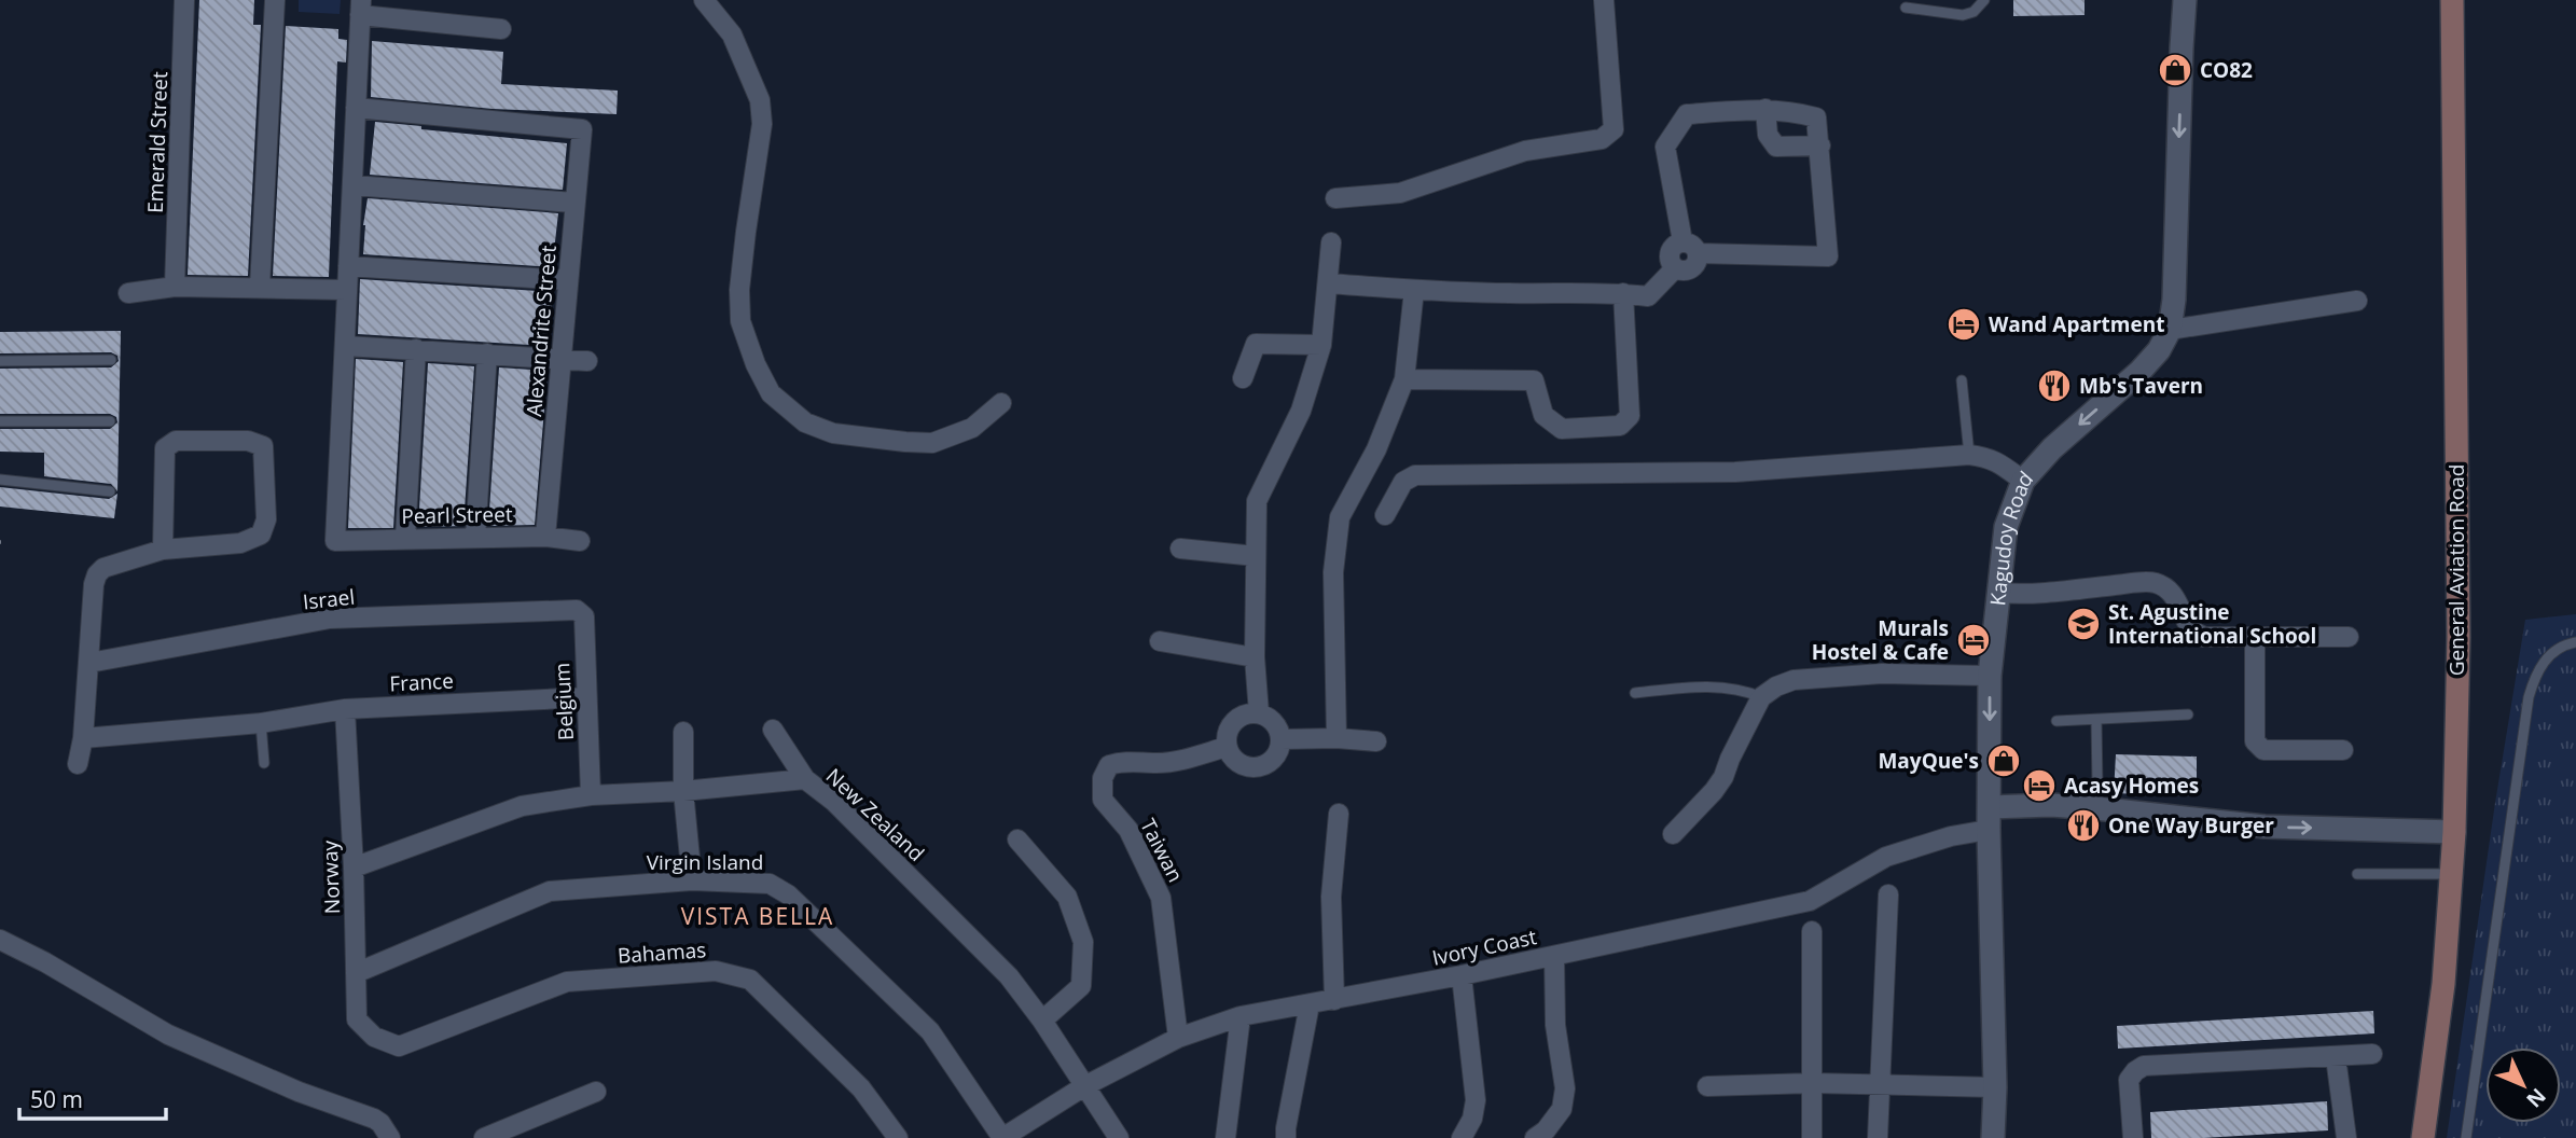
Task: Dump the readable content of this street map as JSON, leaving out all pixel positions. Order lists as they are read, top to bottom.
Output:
{
  "streets": {
    "main road": ["General Aviation Road"],
    "street": [
      "Emerald Street",
      "Alexandrite Street",
      "Pearl Street",
      "Kagudoy Road",
      "Israel",
      "France",
      "Belgium",
      "New Zealand",
      "Taiwan",
      "Virgin Island",
      "Norway",
      "Ivory Coast",
      "Bahamas"
    ]
  },
  "crossings": [
    ["Alexandrite Street", "Pearl Street"],
    ["Kagudoy Road", "Ivory Coast"],
    ["Israel", "Belgium"],
    ["France", "Belgium"],
    ["France", "Norway"],
    ["Belgium", "New Zealand"],
    ["New Zealand", "Norway"],
    ["New Zealand", "Ivory Coast"],
    ["Taiwan", "Ivory Coast"],
    ["Virgin Island", "Norway"],
    ["Virgin Island", "Ivory Coast"],
    ["Norway", "Bahamas"]
  ],
  "one_way": ["Kagudoy Road"],
  "districts": ["VISTA BELLA"],
  "places": {
    "shop": ["CO82", "MayQue's"],
    "hotel": ["Wand Apartment", "Murals Hostel & Cafe", "Acasy Homes"],
    "restaurant": ["Mb's Tavern", "One Way Burger"],
    "school or university": ["St. Agustine International School"]
  },
  "scale_bar": "50 m",
  "north": "bottom right"
}
